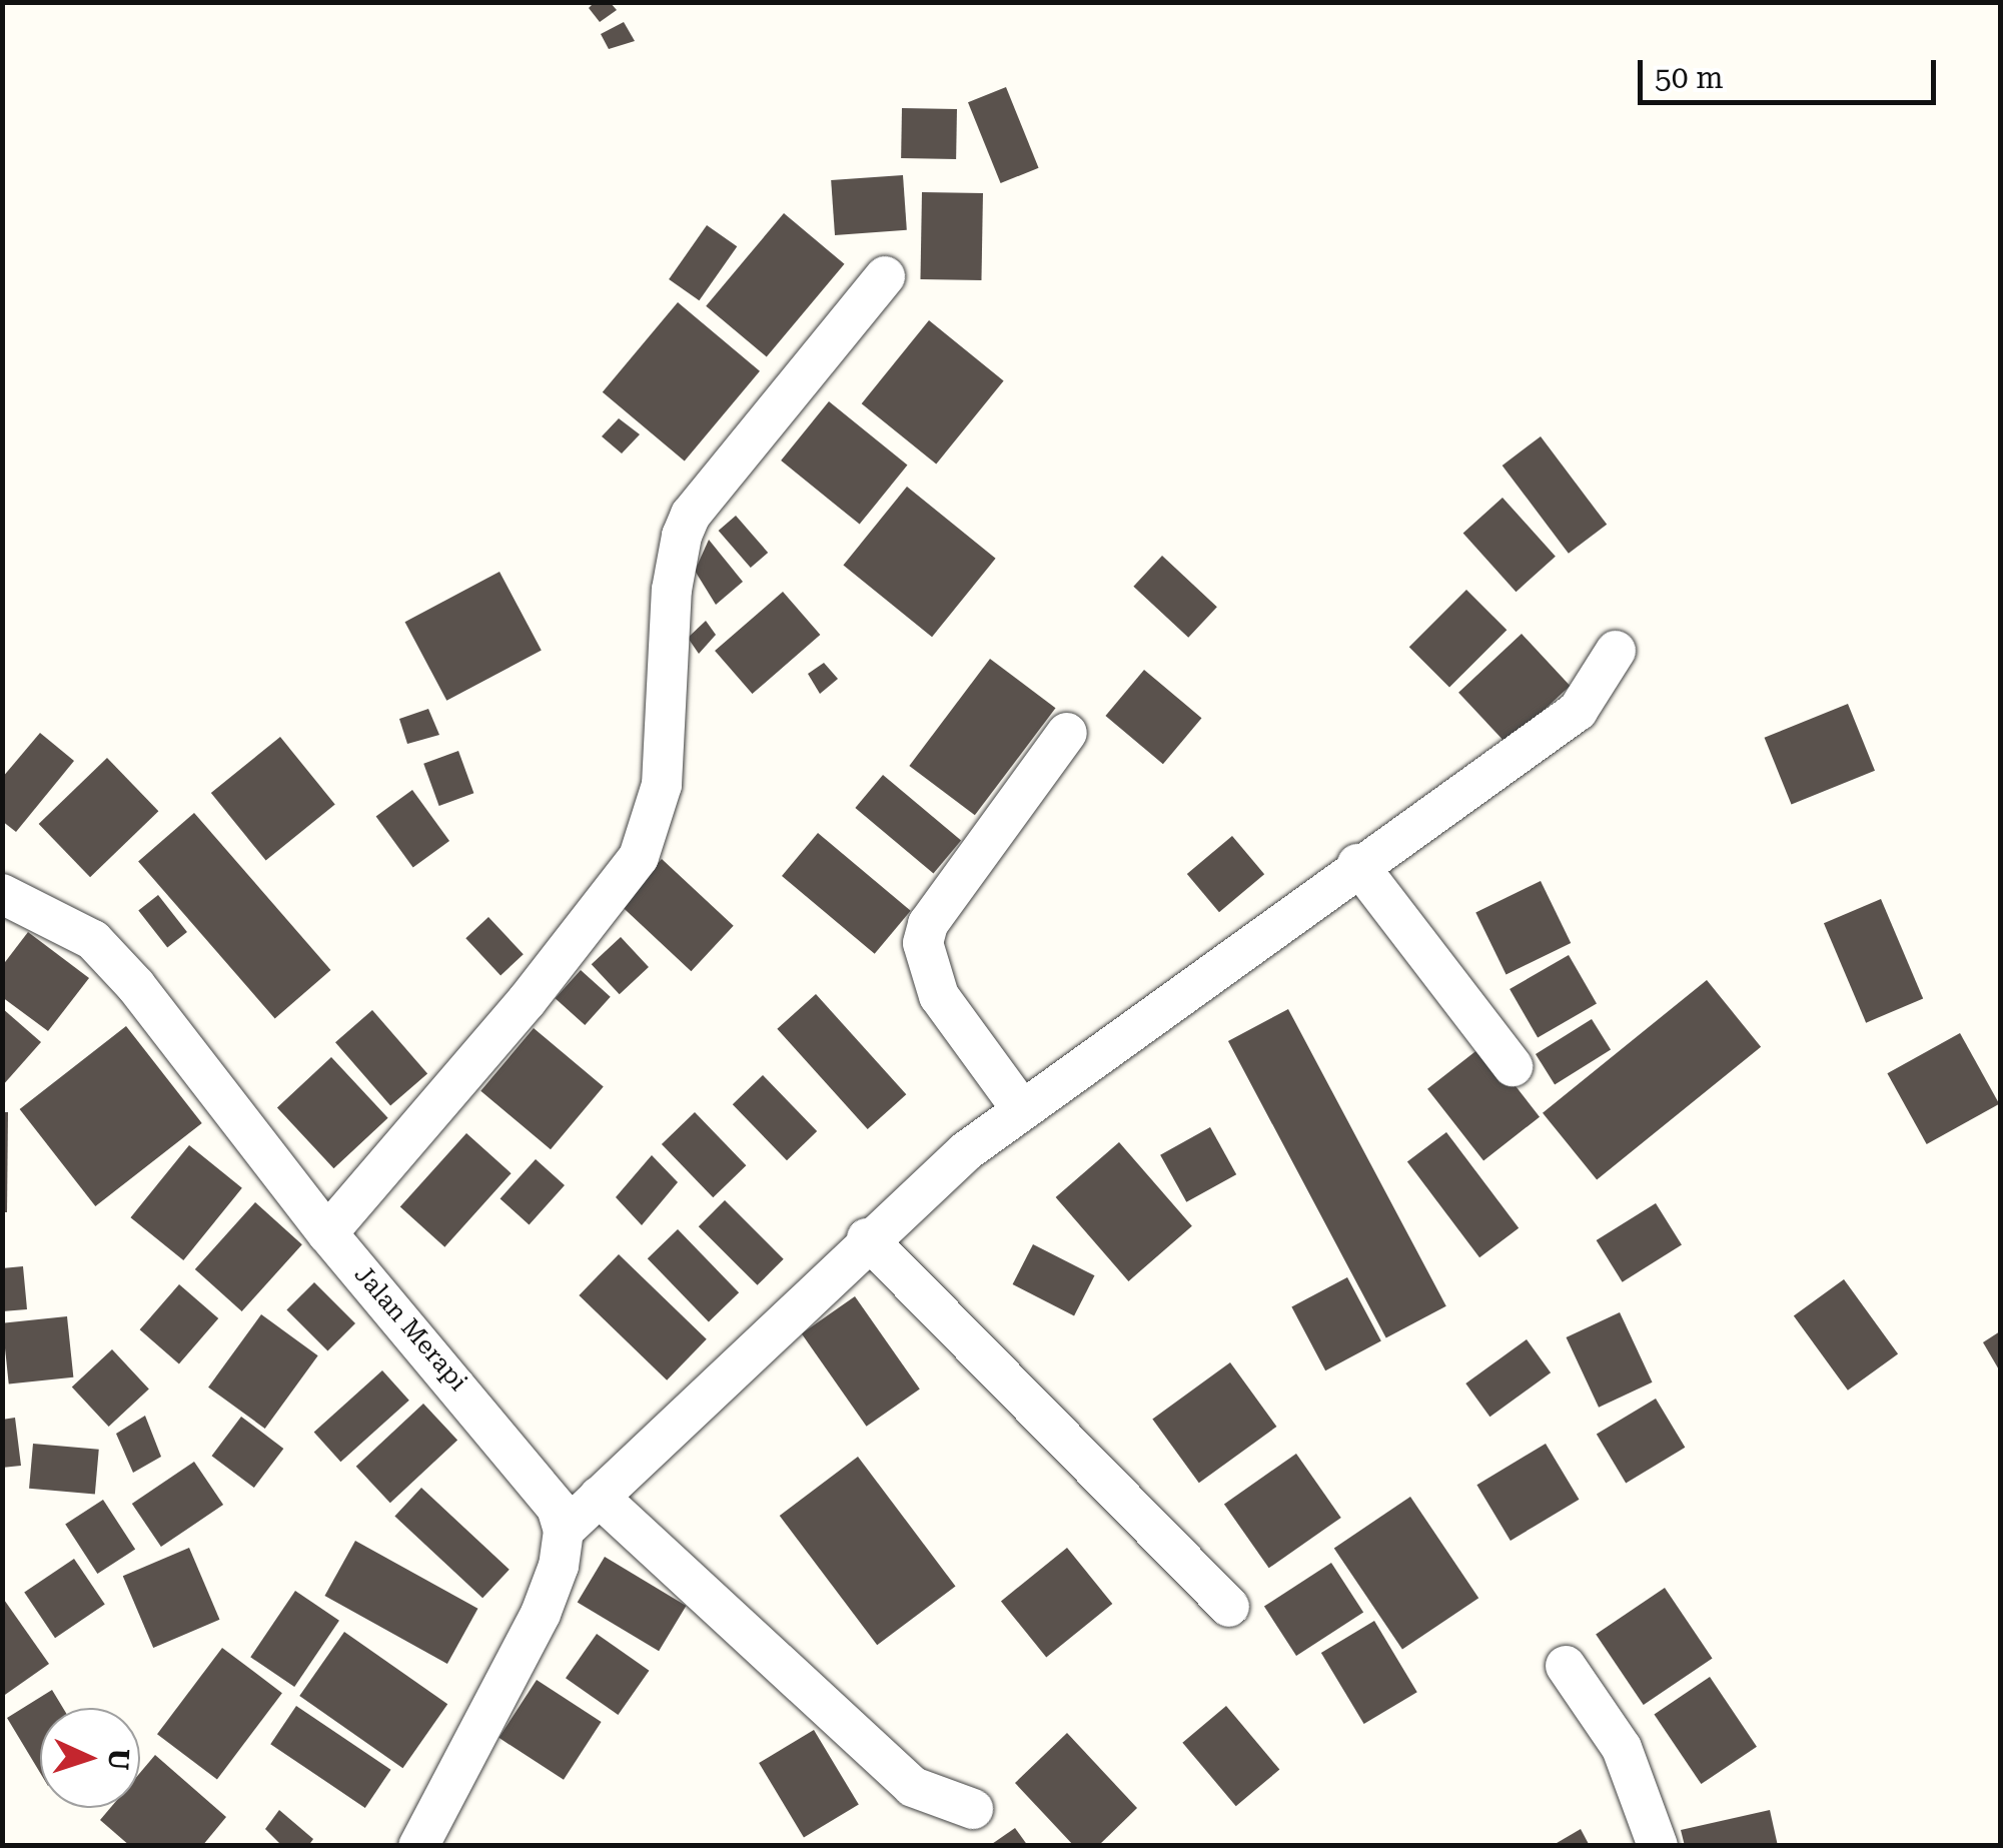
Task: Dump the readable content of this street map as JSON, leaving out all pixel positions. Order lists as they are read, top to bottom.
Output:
{
  "streets": {
    "street": ["Jalan Merapi"]
  },
  "scale_bar": "50 m",
  "north": "right"
}
